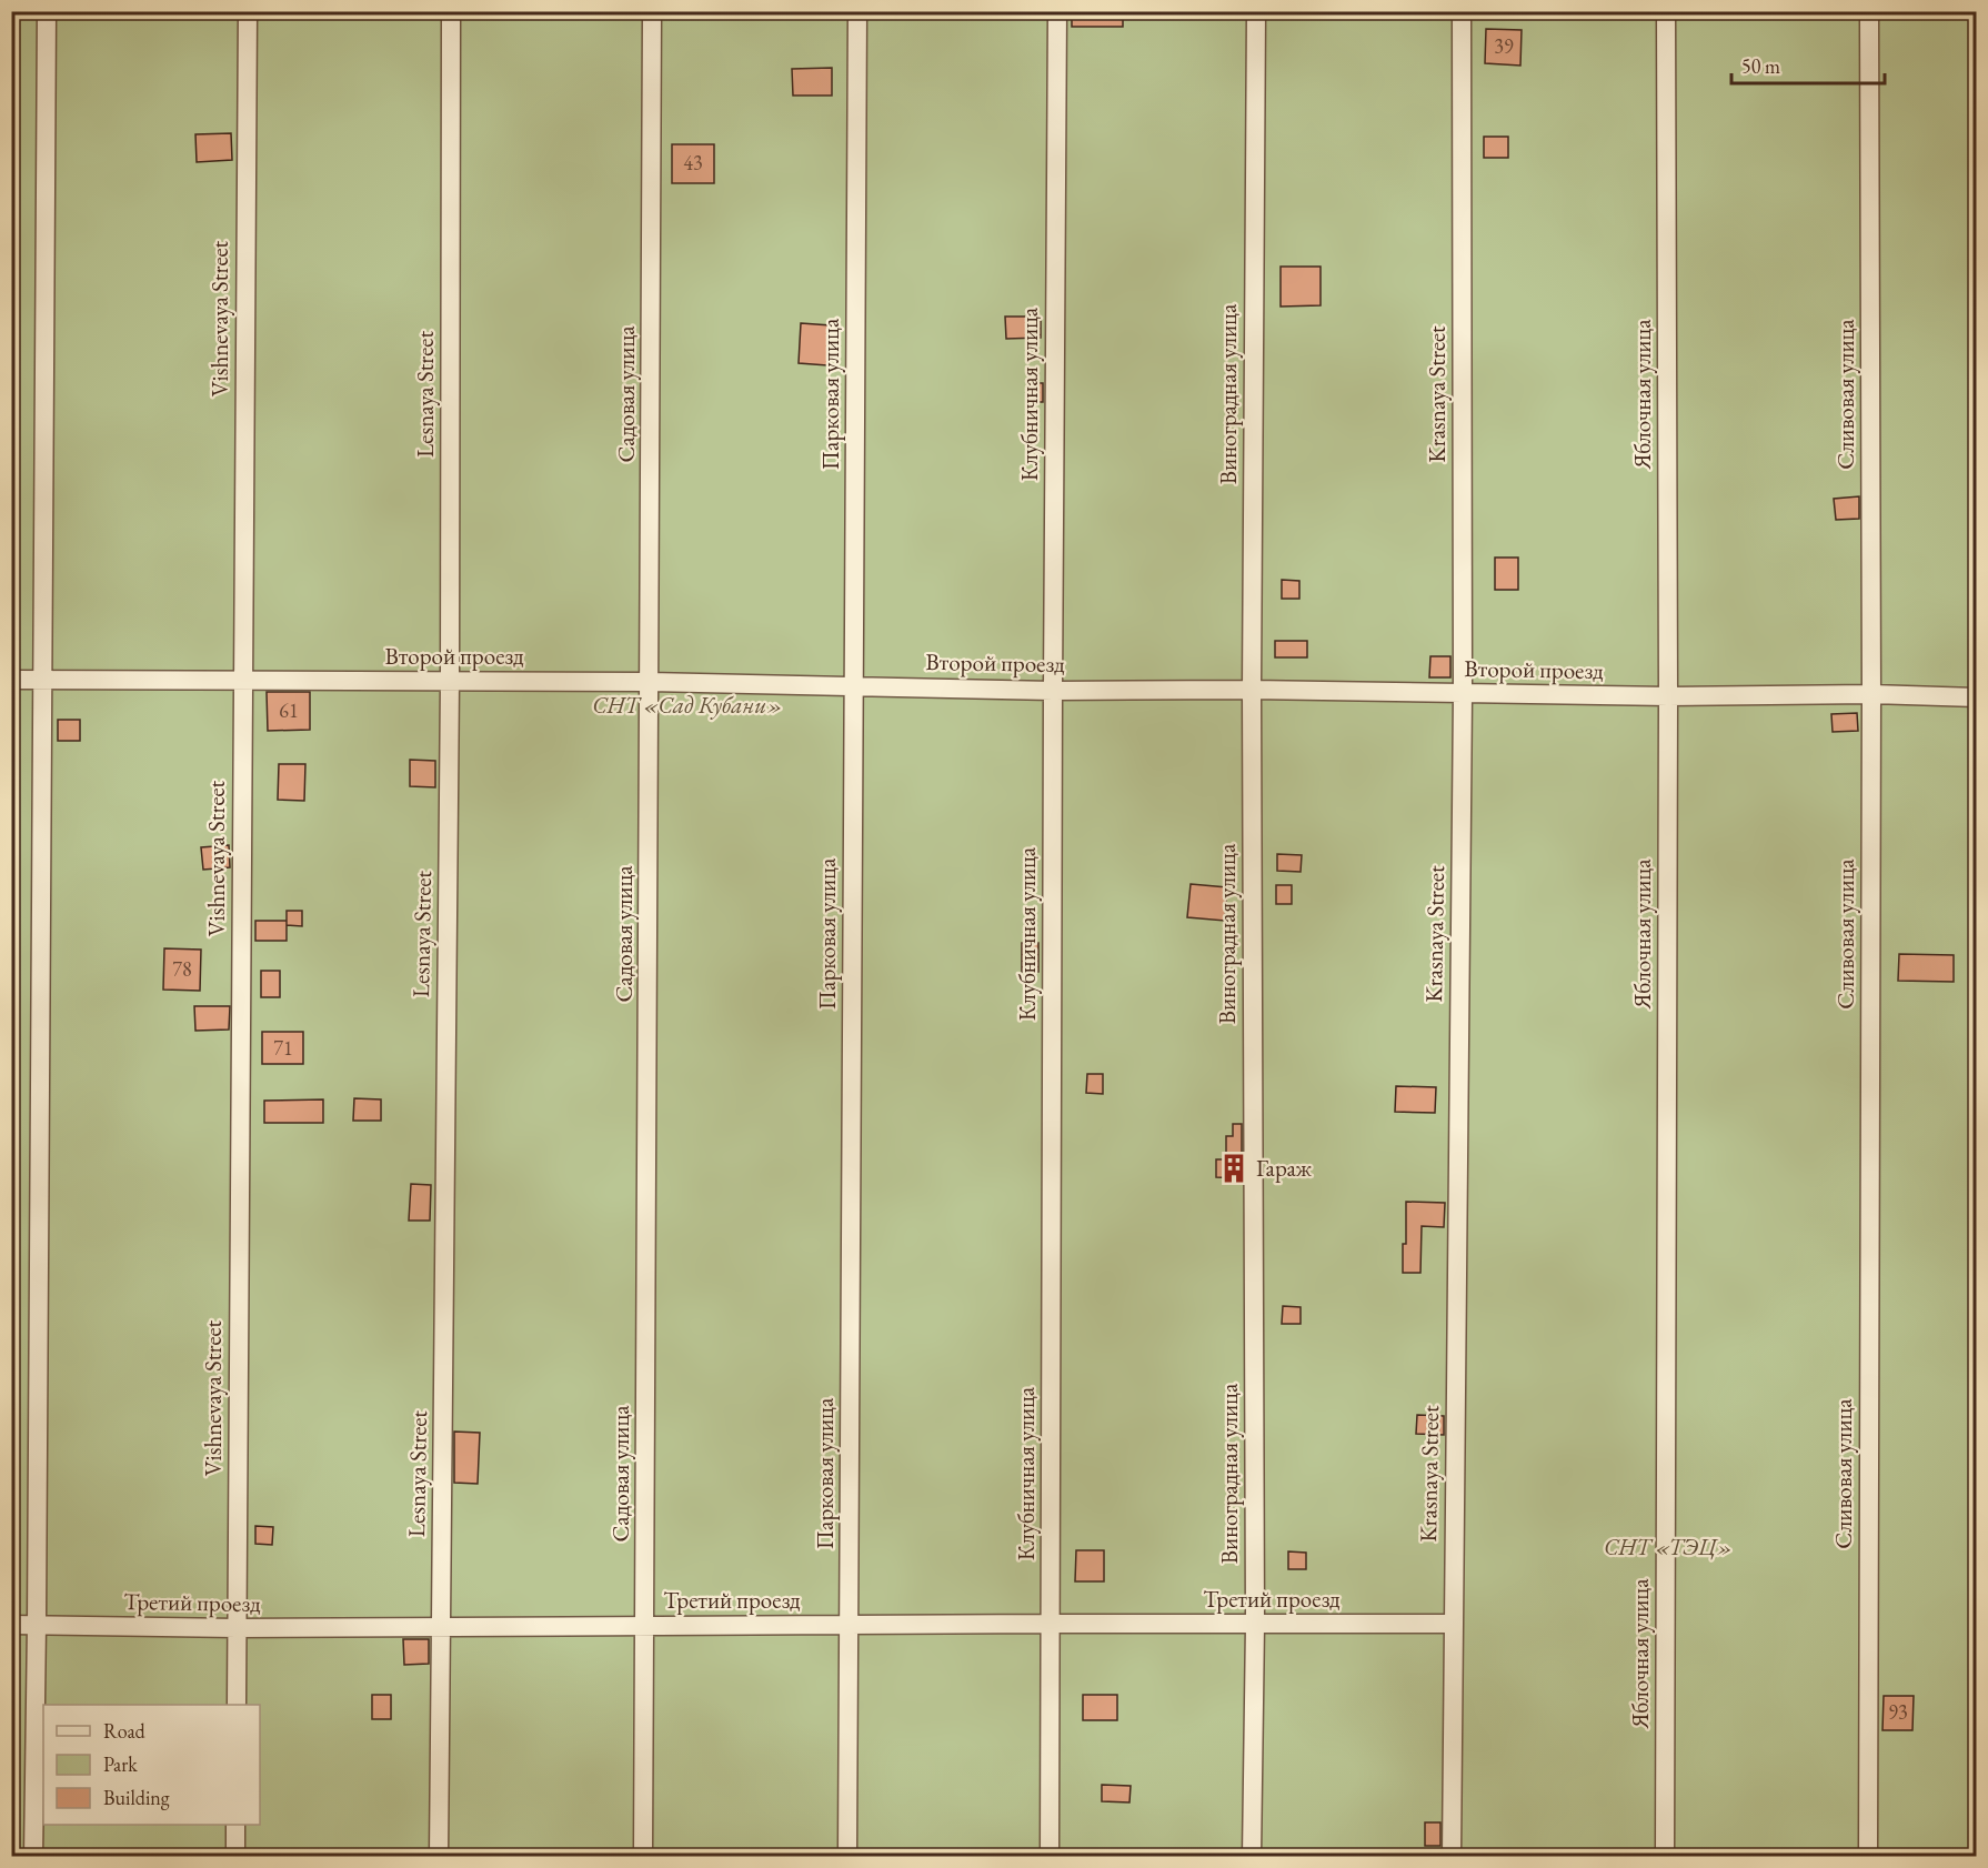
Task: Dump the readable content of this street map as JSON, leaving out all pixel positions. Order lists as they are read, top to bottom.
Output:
{
  "streets": {
    "street": [
      "Vishnevaya Street",
      "Lesnaya Street",
      "Садовая улица",
      "Парковая улица",
      "Клубничная улица",
      "Виноградная улица",
      "Krasnaya Street",
      "Яблочная улица",
      "Сливовая улица",
      "Второй проезд",
      "Третий проезд"
    ]
  },
  "crossings": [
    ["Vishnevaya Street", "Второй проезд"],
    ["Vishnevaya Street", "Третий проезд"],
    ["Lesnaya Street", "Второй проезд"],
    ["Lesnaya Street", "Третий проезд"],
    ["Садовая улица", "Второй проезд"],
    ["Садовая улица", "Третий проезд"],
    ["Парковая улица", "Второй проезд"],
    ["Парковая улица", "Третий проезд"],
    ["Клубничная улица", "Второй проезд"],
    ["Клубничная улица", "Третий проезд"],
    ["Виноградная улица", "Второй проезд"],
    ["Виноградная улица", "Третий проезд"],
    ["Krasnaya Street", "Второй проезд"],
    ["Krasnaya Street", "Третий проезд"],
    ["Яблочная улица", "Второй проезд"],
    ["Сливовая улица", "Второй проезд"]
  ],
  "parks": ["СНТ «Сад Кубани»", "СНТ «ТЭЦ»"],
  "places": {
    "building": ["Гараж"]
  },
  "house_numbers": [
    "39",
    "43",
    "61",
    "78",
    "71",
    "93"
  ],
  "legend": ["Road", "Park", "Building"],
  "scale_bar": "50 m"
}
